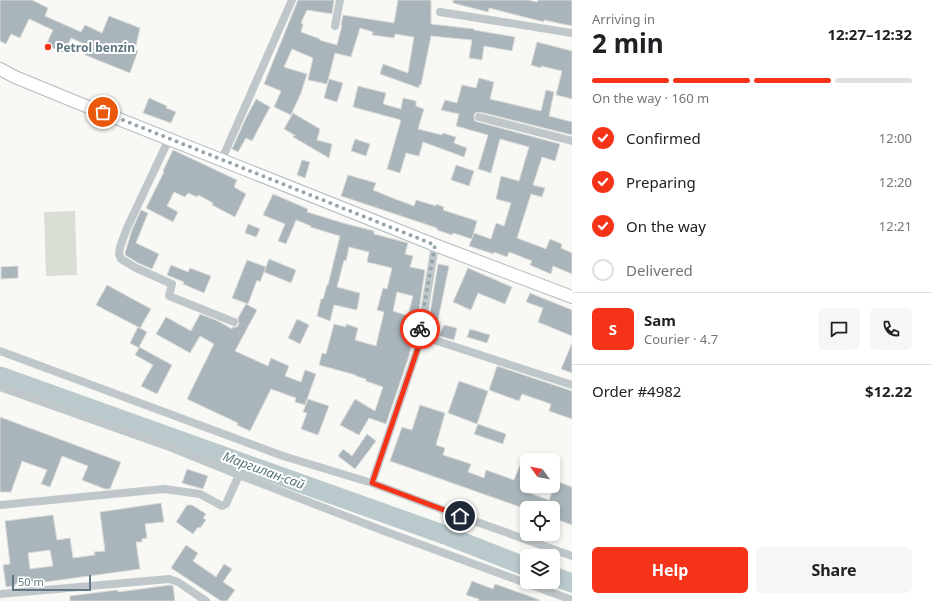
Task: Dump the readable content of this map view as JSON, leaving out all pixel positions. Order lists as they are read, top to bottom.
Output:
{
  "water": ["Маргилан-сай"],
  "places": ["Petrol benzin"],
  "scale_bar": "50 m",
  "north": "top left",
  "page": {
    "heading": ["2 min", "Arriving in", "12:27–12:32"],
    "panel": [
      "Sam",
      "Courier · 4.7",
      "Order #4982",
      "$12.22"
    ],
    "bar": "On the way · 160 m",
    "list": [
      ["Confirmed", "12:00"],
      ["Preparing", "12:20"],
      ["On the way", "12:21"],
      "Delivered"
    ],
    "round": "S",
    "buttons": ["Help", "Share"],
    "scale": "50 m"
  }
}
